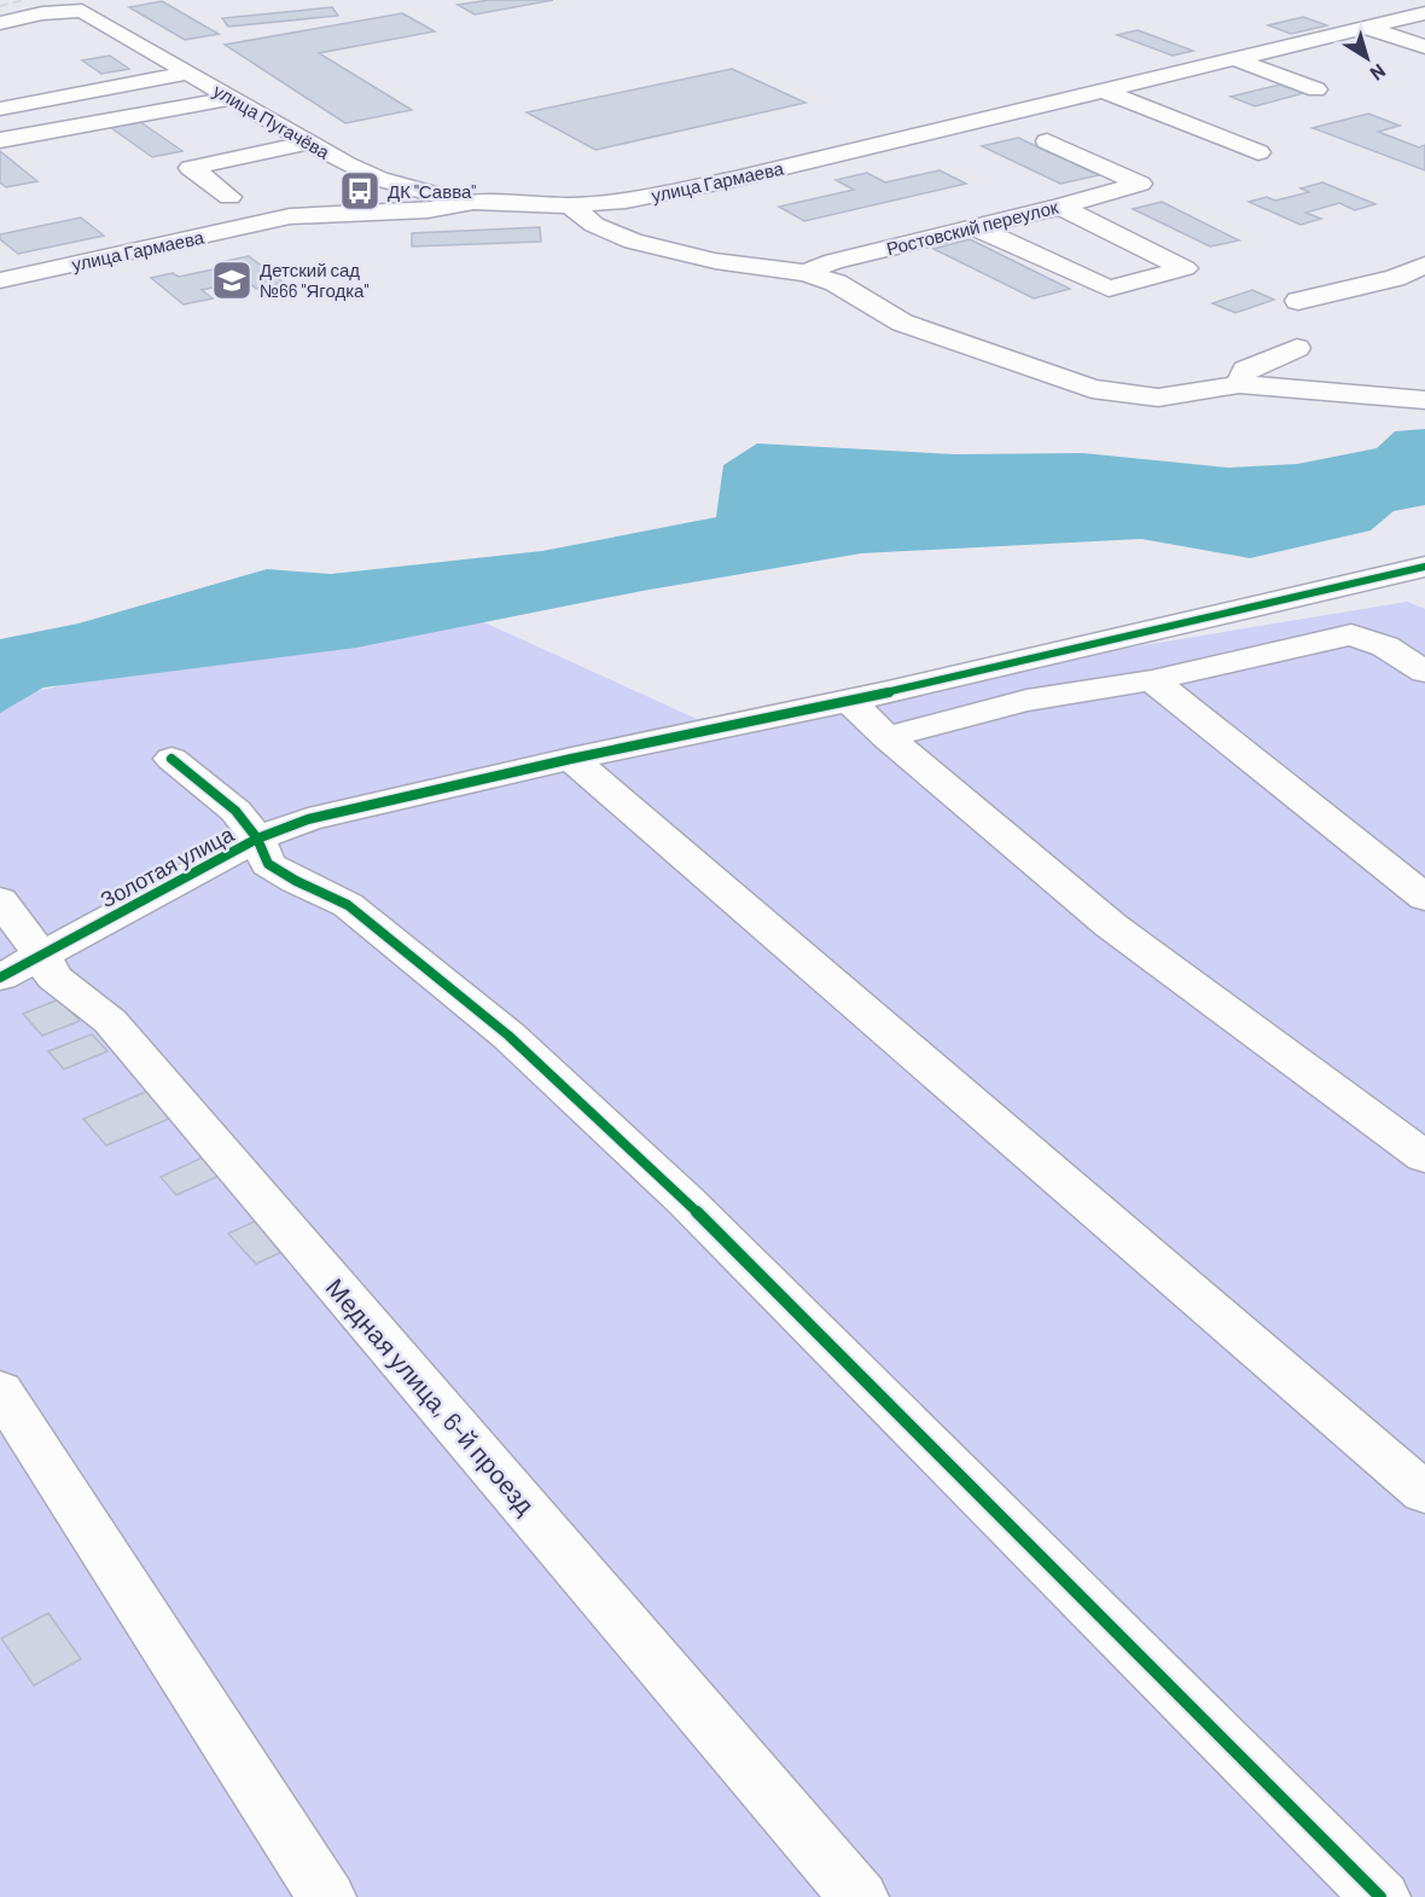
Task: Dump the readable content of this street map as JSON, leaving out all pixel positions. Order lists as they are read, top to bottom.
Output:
{
  "streets": {
    "street": [
      "улица Пугачёва",
      "улица Гармаева",
      "Ростовский переулок",
      "Золотая улица",
      "Медная улица, 6-й проезд"
    ]
  },
  "crossings": [
    ["улица Пугачёва", "улица Гармаева"],
    ["Золотая улица", "Медная улица, 6-й проезд"]
  ],
  "places": {
    "bus stop": ["ДК \"Савва\""],
    "school or university": ["Детский сад №66 \"Ягодка\""]
  },
  "north": "bottom right"
}
